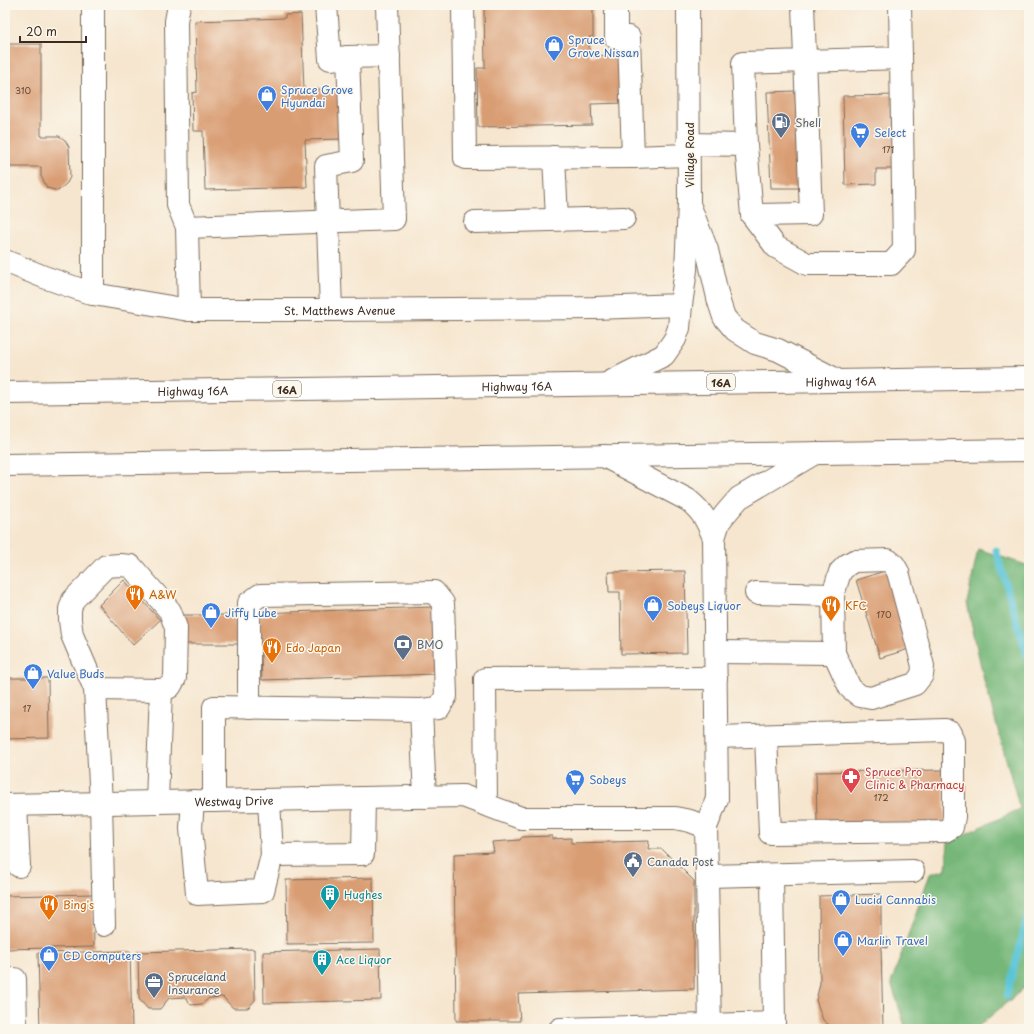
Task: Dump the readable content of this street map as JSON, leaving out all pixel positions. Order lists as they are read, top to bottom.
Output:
{
  "streets": {
    "main road": [
      "Village Road",
      "St. Matthews Avenue",
      "Highway 16A",
      "16A",
      "Westway Drive"
    ]
  },
  "crossings": [
    ["Village Road", "St. Matthews Avenue"],
    ["Village Road", "Highway 16A"]
  ],
  "places": {
    "shop": [
      "Spruce Grove Nissan",
      "Spruce Grove Hyundai",
      "Sobeys Liquor",
      "Jiffy Lube",
      "Value Buds",
      "Lucid Cannabis",
      "Marlin Travel",
      "CD Computers"
    ],
    "fuel station": ["Shell"],
    "supermarket": ["Select", "Sobeys"],
    "restaurant": [
      "A&W",
      "KFC",
      "Edo Japan",
      "Bing's"
    ],
    "bank": ["BMO"],
    "pharmacy": ["Spruce Pro Clinic & Pharmacy"],
    "public building": ["Canada Post"],
    "building": ["Hughes", "Ace Liquor"],
    "office": ["Spruceland Insurance"]
  },
  "house_numbers": [
    "310",
    "171",
    "170",
    "17",
    "172"
  ],
  "scale_bar": "20 m"
}
